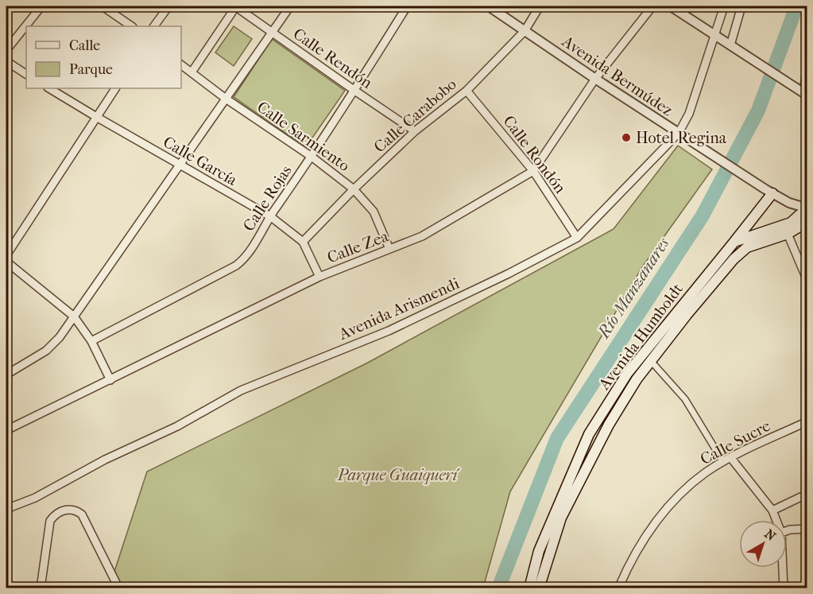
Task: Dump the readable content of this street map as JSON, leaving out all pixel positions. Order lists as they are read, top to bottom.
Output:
{
  "streets": {
    "main road": ["Avenida Humboldt"],
    "street": [
      "Calle Rendón",
      "Avenida Bermúdez",
      "Calle Carabobo",
      "Calle Sarmiento",
      "Calle Rondón",
      "Calle García",
      "Calle Rojas",
      "Calle Zea",
      "Avenida Arismendi",
      "Calle Sucre"
    ]
  },
  "crossings": [
    ["Calle Rendón", "Calle Carabobo"],
    ["Calle Rendón", "Calle Rojas"],
    ["Avenida Bermúdez", "Calle Carabobo"],
    ["Avenida Bermúdez", "Calle Zea"],
    ["Avenida Bermúdez", "Avenida Arismendi"],
    ["Avenida Bermúdez", "Avenida Humboldt"],
    ["Calle Carabobo", "Calle Sarmiento"],
    ["Calle Carabobo", "Calle Rondón"],
    ["Calle Carabobo", "Calle García"],
    ["Calle Sarmiento", "Calle Rojas"],
    ["Calle Sarmiento", "Calle Zea"],
    ["Calle Rondón", "Calle Zea"],
    ["Calle Rondón", "Avenida Arismendi"],
    ["Calle García", "Calle Rojas"],
    ["Calle García", "Calle Zea"]
  ],
  "water": ["Río Manzanares"],
  "parks": ["Parque Guaiquerí"],
  "places": ["Hotel Regina"],
  "legend": ["Calle", "Parque"],
  "north": "top right"
}
